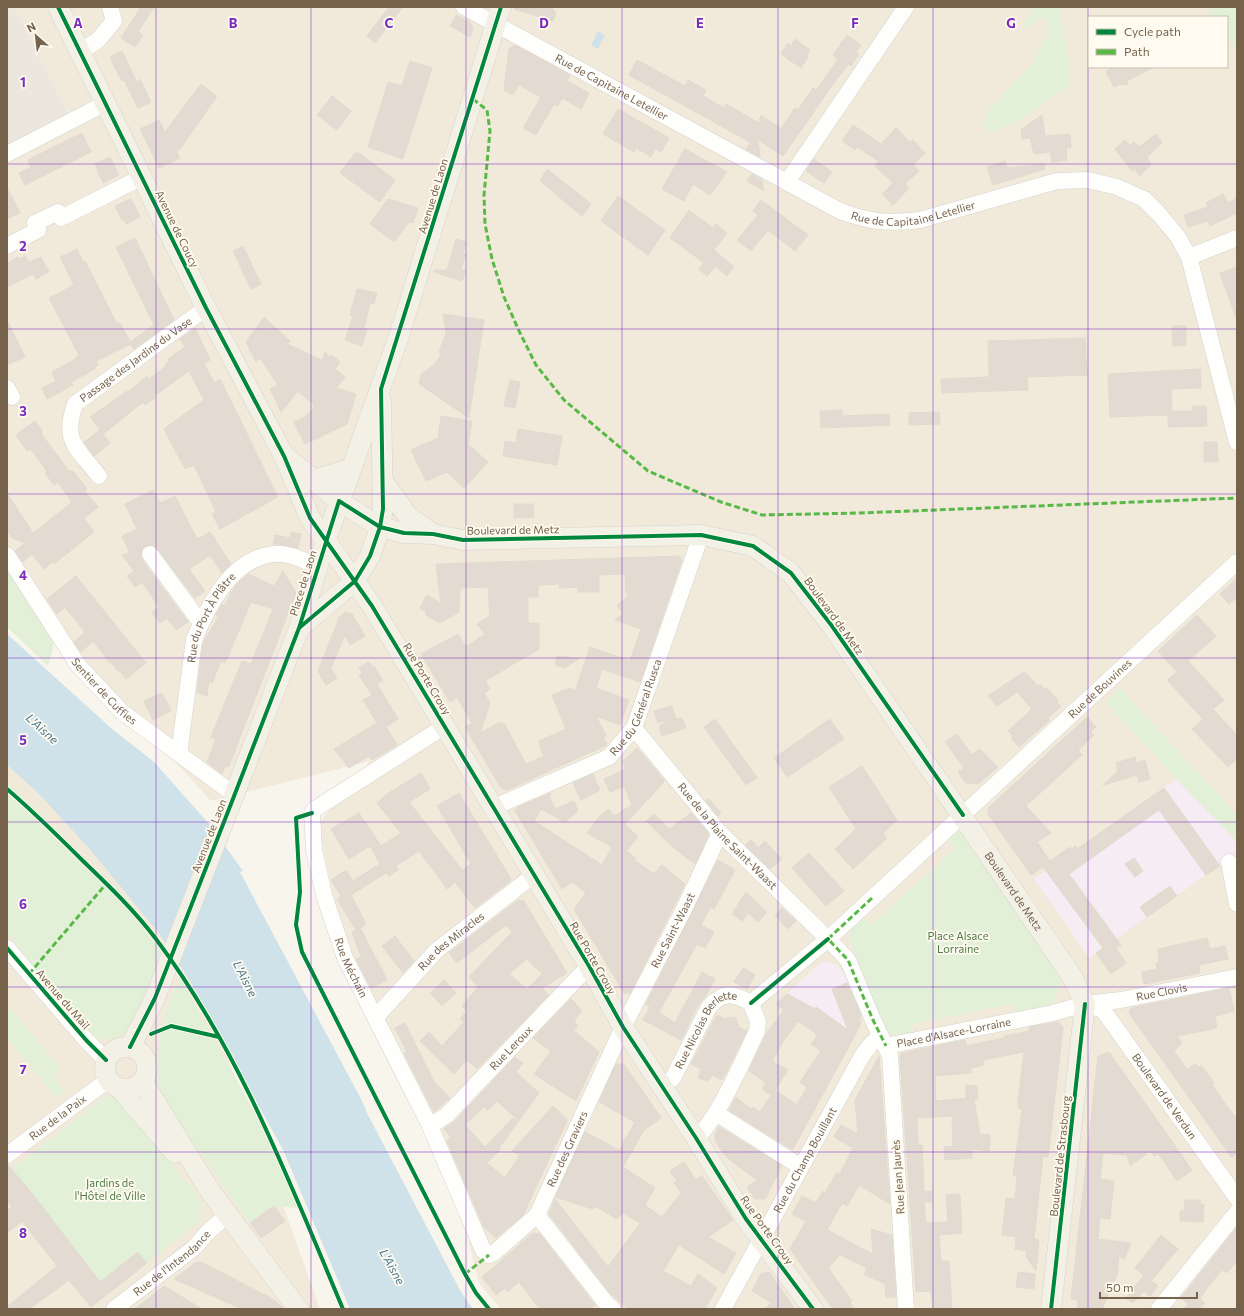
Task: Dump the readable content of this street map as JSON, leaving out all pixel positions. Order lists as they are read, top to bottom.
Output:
{
  "streets": {
    "main road": [
      "Avenue de Laon",
      "Avenue de Coucy",
      "Boulevard de Metz",
      "Place de Laon",
      "Rue Porte Crouy",
      "Boulevard de Strasbourg"
    ],
    "street": [
      "Rue de Capitaine Letellier",
      "Passage des Jardins du Vase",
      "Rue du Port À Plâtre",
      "Rue de Bouvines",
      "Sentier de Cuffies",
      "Rue du Général Rusca",
      "Rue de la Plaine Saint-Waast",
      "Rue Saint-Waast",
      "Rue des Miracles",
      "Rue Méchain",
      "Rue Clovis",
      "Avenue du Mail",
      "Place d'Alsace-Lorraine",
      "Rue Nicolas Berlette",
      "Rue Leroux",
      "Boulevard de Verdun",
      "Rue de la Paix",
      "Rue des Graviers",
      "Rue du Champ Bouillant",
      "Rue Jean Jaurès",
      "Rue de l'Intendance"
    ]
  },
  "crossings": [
    ["Rue de Capitaine Letellier", "Avenue de Laon"],
    ["Avenue de Laon", "Place de Laon"],
    ["Avenue de Laon", "Sentier de Cuffies"],
    ["Avenue de Laon", "Avenue du Mail"],
    ["Avenue de Laon", "Rue de la Paix"],
    ["Avenue de Coucy", "Passage des Jardins du Vase"],
    ["Avenue de Coucy", "Place de Laon"],
    ["Boulevard de Metz", "Rue de Bouvines"],
    ["Boulevard de Metz", "Rue du Général Rusca"],
    ["Boulevard de Metz", "Rue Clovis"],
    ["Boulevard de Metz", "Place d'Alsace-Lorraine"],
    ["Boulevard de Metz", "Boulevard de Verdun"],
    ["Boulevard de Metz", "Boulevard de Strasbourg"],
    ["Place de Laon", "Rue du Port À Plâtre"],
    ["Place de Laon", "Rue Porte Crouy"],
    ["Rue du Port À Plâtre", "Sentier de Cuffies"],
    ["Rue Porte Crouy", "Rue du Général Rusca"],
    ["Rue Porte Crouy", "Rue Saint-Waast"],
    ["Rue Porte Crouy", "Rue des Miracles"],
    ["Rue Porte Crouy", "Rue Méchain"],
    ["Rue Porte Crouy", "Rue Nicolas Berlette"],
    ["Rue Porte Crouy", "Rue Leroux"],
    ["Rue Porte Crouy", "Rue des Graviers"],
    ["Rue Porte Crouy", "Rue du Champ Bouillant"],
    ["Rue du Général Rusca", "Rue de la Plaine Saint-Waast"],
    ["Rue de la Plaine Saint-Waast", "Rue Saint-Waast"],
    ["Rue de la Plaine Saint-Waast", "Place d'Alsace-Lorraine"],
    ["Rue Saint-Waast", "Rue des Graviers"],
    ["Rue des Miracles", "Rue Méchain"],
    ["Rue Méchain", "Rue Leroux"],
    ["Rue Méchain", "Rue des Graviers"],
    ["Rue Clovis", "Place d'Alsace-Lorraine"],
    ["Rue Clovis", "Boulevard de Verdun"],
    ["Rue Clovis", "Boulevard de Strasbourg"],
    ["Avenue du Mail", "Rue de la Paix"],
    ["Place d'Alsace-Lorraine", "Boulevard de Verdun"],
    ["Place d'Alsace-Lorraine", "Boulevard de Strasbourg"],
    ["Place d'Alsace-Lorraine", "Rue du Champ Bouillant"],
    ["Place d'Alsace-Lorraine", "Rue Jean Jaurès"],
    ["Boulevard de Verdun", "Boulevard de Strasbourg"],
    ["Rue du Champ Bouillant", "Rue Jean Jaurès"]
  ],
  "water": ["L'Aisne"],
  "parks": ["Place Alsace Lorraine", "Jardins de l'Hôtel de Ville"],
  "legend": ["Cycle path", "Path"],
  "scale_bar": "50 m",
  "north": "top left",
  "grid": {
    "columns": [
      "A",
      "B",
      "C",
      "D",
      "E",
      "F",
      "G"
    ],
    "rows": [
      "1",
      "2",
      "3",
      "4",
      "5",
      "6",
      "7",
      "8"
    ]
  }
}
